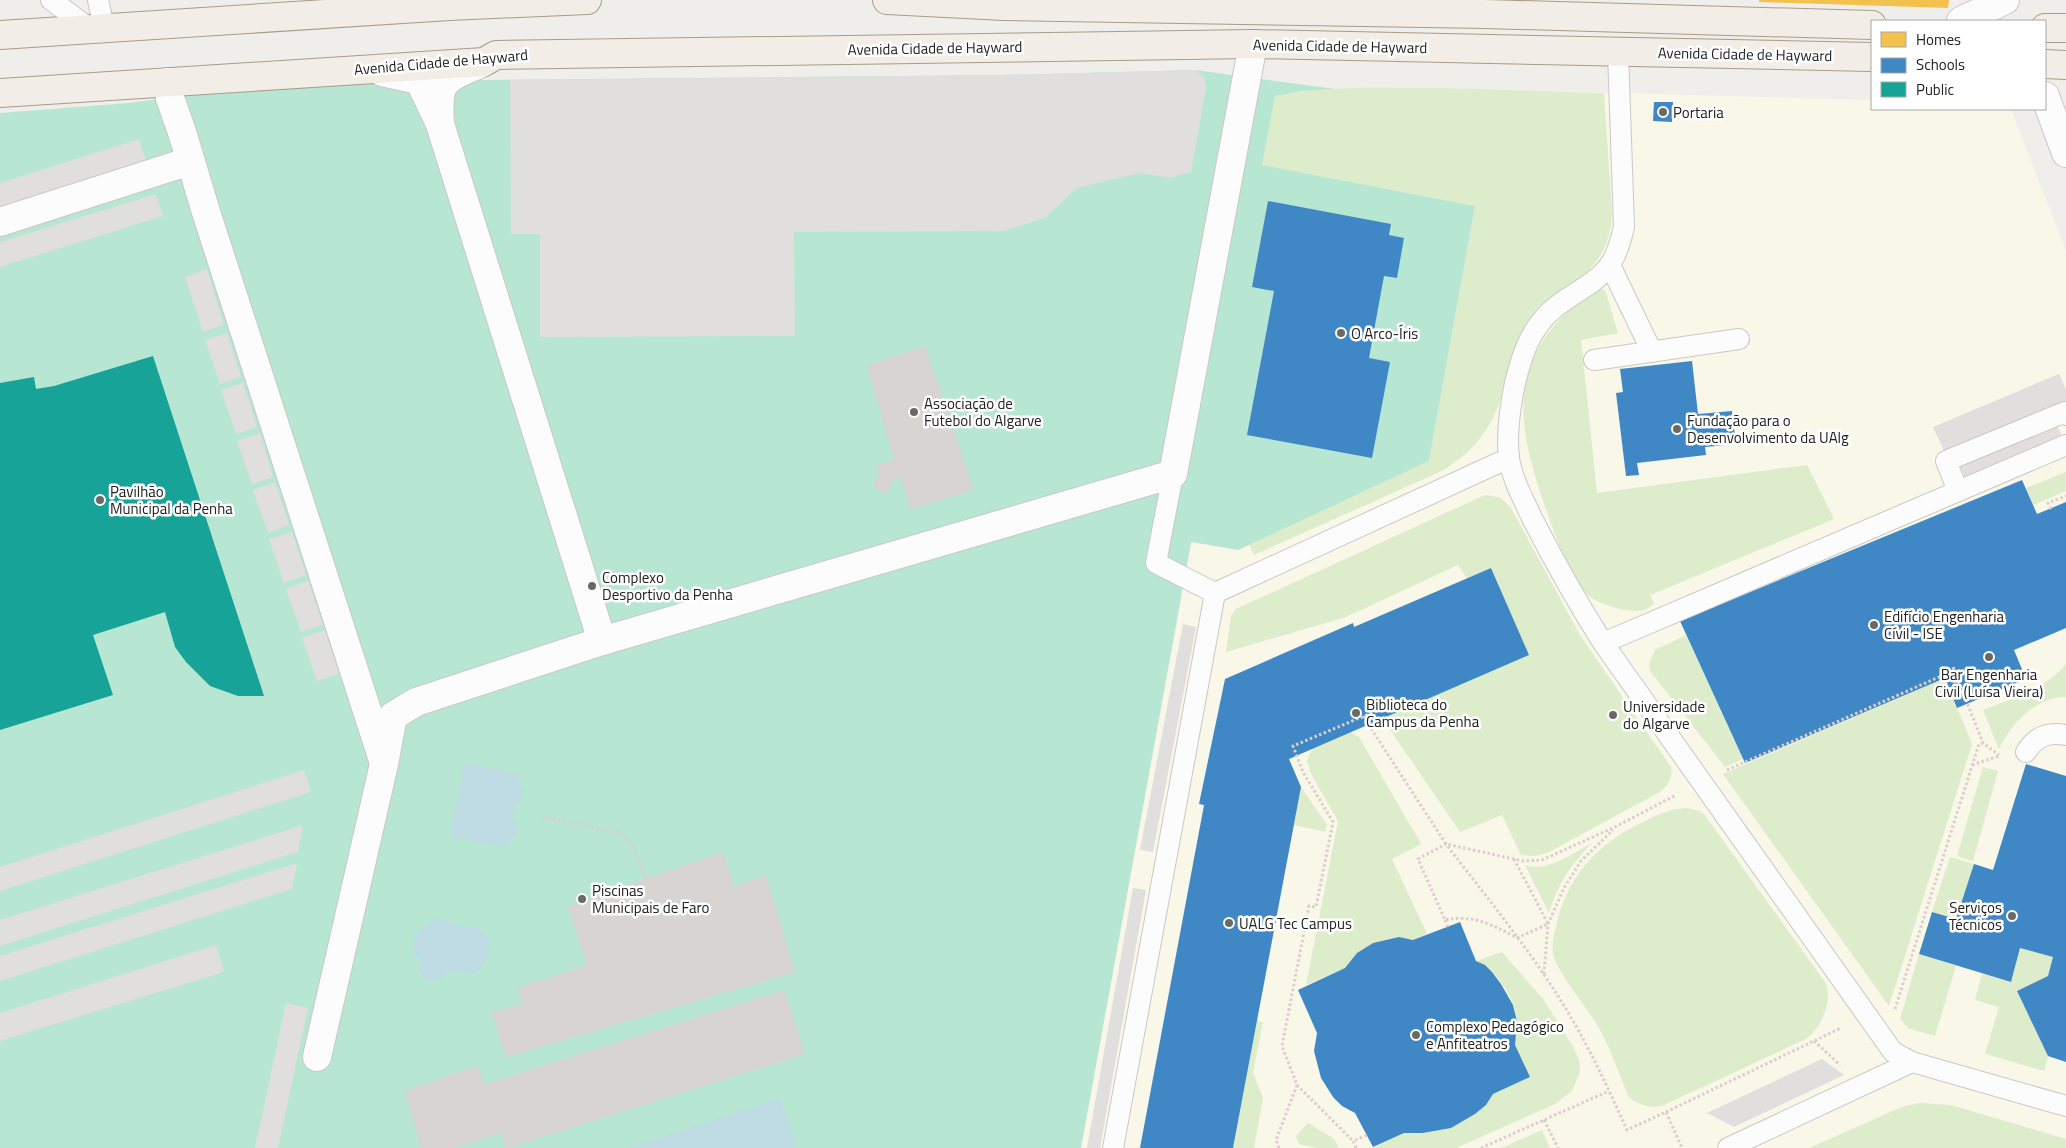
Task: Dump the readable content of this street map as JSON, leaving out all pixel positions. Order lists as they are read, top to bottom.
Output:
{
  "streets": {
    "main road": ["Avenida Cidade de Hayward"]
  },
  "places": [
    "Portaria",
    "O Arco-Íris",
    "Associação de Futebol do Algarve",
    "Fundação para o Desenvolvimento da UAlg",
    "Pavilhão Municipal da Penha",
    "Complexo Desportivo da Penha",
    "Edifício Engenharia Cívil - ISE",
    "Bar Engenharia Civil (Luísa Vieira)",
    "Biblioteca do Campus da Penha",
    "Universidade do Algarve",
    "Piscinas Municipais de Faro",
    "Serviços Técnicos",
    "UALG Tec Campus",
    "Complexo Pedagógico e Anfiteatros"
  ],
  "legend": ["Homes", "Schools", "Public"]
}
